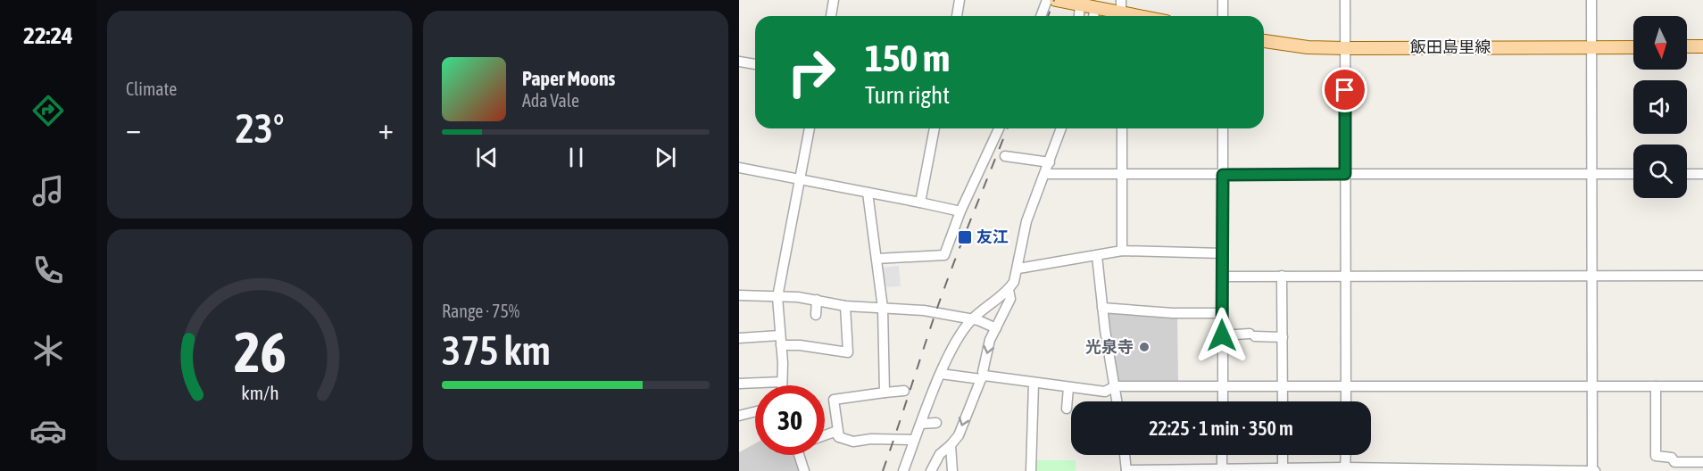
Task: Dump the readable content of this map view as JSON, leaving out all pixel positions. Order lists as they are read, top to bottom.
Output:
{
  "streets": {
    "main road": ["飯田島里線"]
  },
  "places": {
    "transit": ["友江"],
    "other": ["光泉寺"]
  },
  "north": "bottom",
  "page": {
    "tabs": "22:24",
    "tile": [
      "Climate",
      ["Range · 75%", "375 km"]
    ],
    "turn": ["150 m", "Turn right"],
    "song": ["Paper Moons", "Ada Vale"],
    "heat": ["−", "23°", "+"],
    "limit": "30",
    "trip": "22:25 · 1 min · 350 m",
    "gauge": ["26", "km/h"]
  }
}
